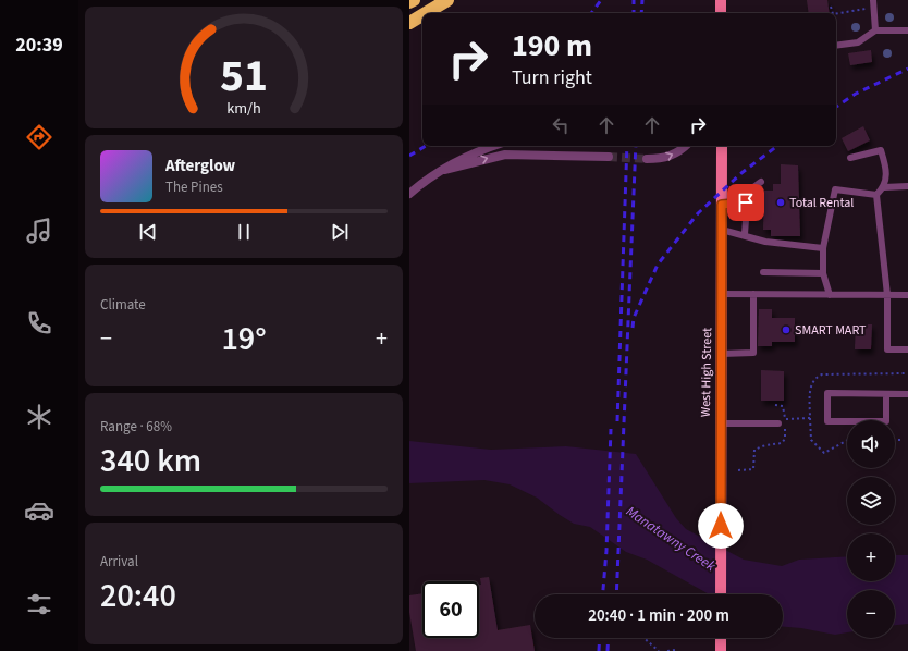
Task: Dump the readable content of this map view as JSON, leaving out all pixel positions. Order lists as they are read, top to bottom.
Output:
{
  "streets": {
    "main road": ["West High Street"]
  },
  "water": ["Manatawny Creek"],
  "places": ["Total Rental", "SMART MART"],
  "page": {
    "tabs": "20:39",
    "turn": ["190 m", "Turn right"],
    "song": ["Afterglow", "The Pines"],
    "tile": [
      "Climate",
      ["Range · 68%", "340 km"],
      ["Arrival", "20:40"]
    ],
    "heat": ["−", "19°", "+"],
    "map_buttons": ["+", "−"],
    "limit": "60",
    "trip": "20:40 · 1 min · 200 m",
    "gauge": ["51", "km/h"]
  }
}
